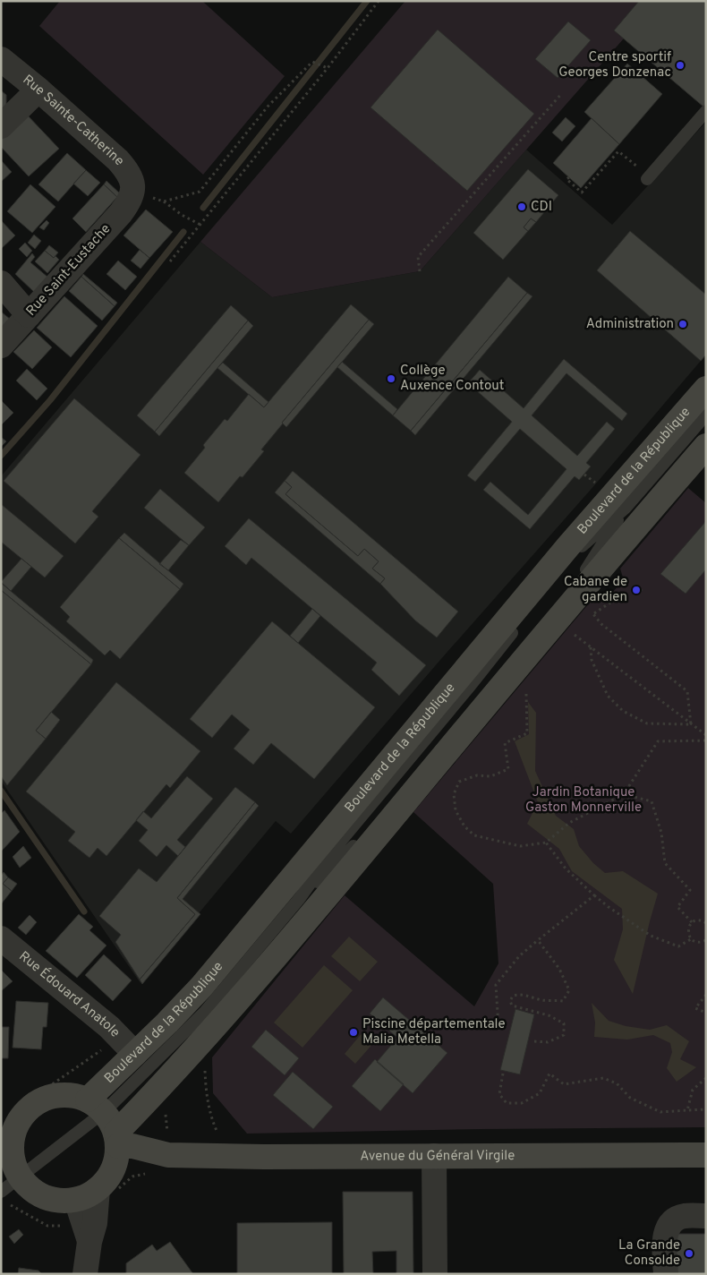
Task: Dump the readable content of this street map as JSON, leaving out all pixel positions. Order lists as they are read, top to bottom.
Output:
{
  "streets": {
    "street": [
      "Rue Sainte-Catherine",
      "Rue Saint-Eustache",
      "Boulevard de la République",
      "Rue Édouard Anatole",
      "Avenue du Général Virgile"
    ]
  },
  "crossings": [
    ["Rue Sainte-Catherine", "Rue Saint-Eustache"],
    ["Boulevard de la République", "Rue Édouard Anatole"]
  ],
  "parks": ["Jardin Botanique Gaston Monnerville"],
  "places": [
    "Centre sportif Georges Donzenac",
    "CDI",
    "Administration",
    "Collège Auxence Contout",
    "Cabane de gardien",
    "Piscine départementale Malia Metella",
    "La Grande Consolde"
  ]
}
